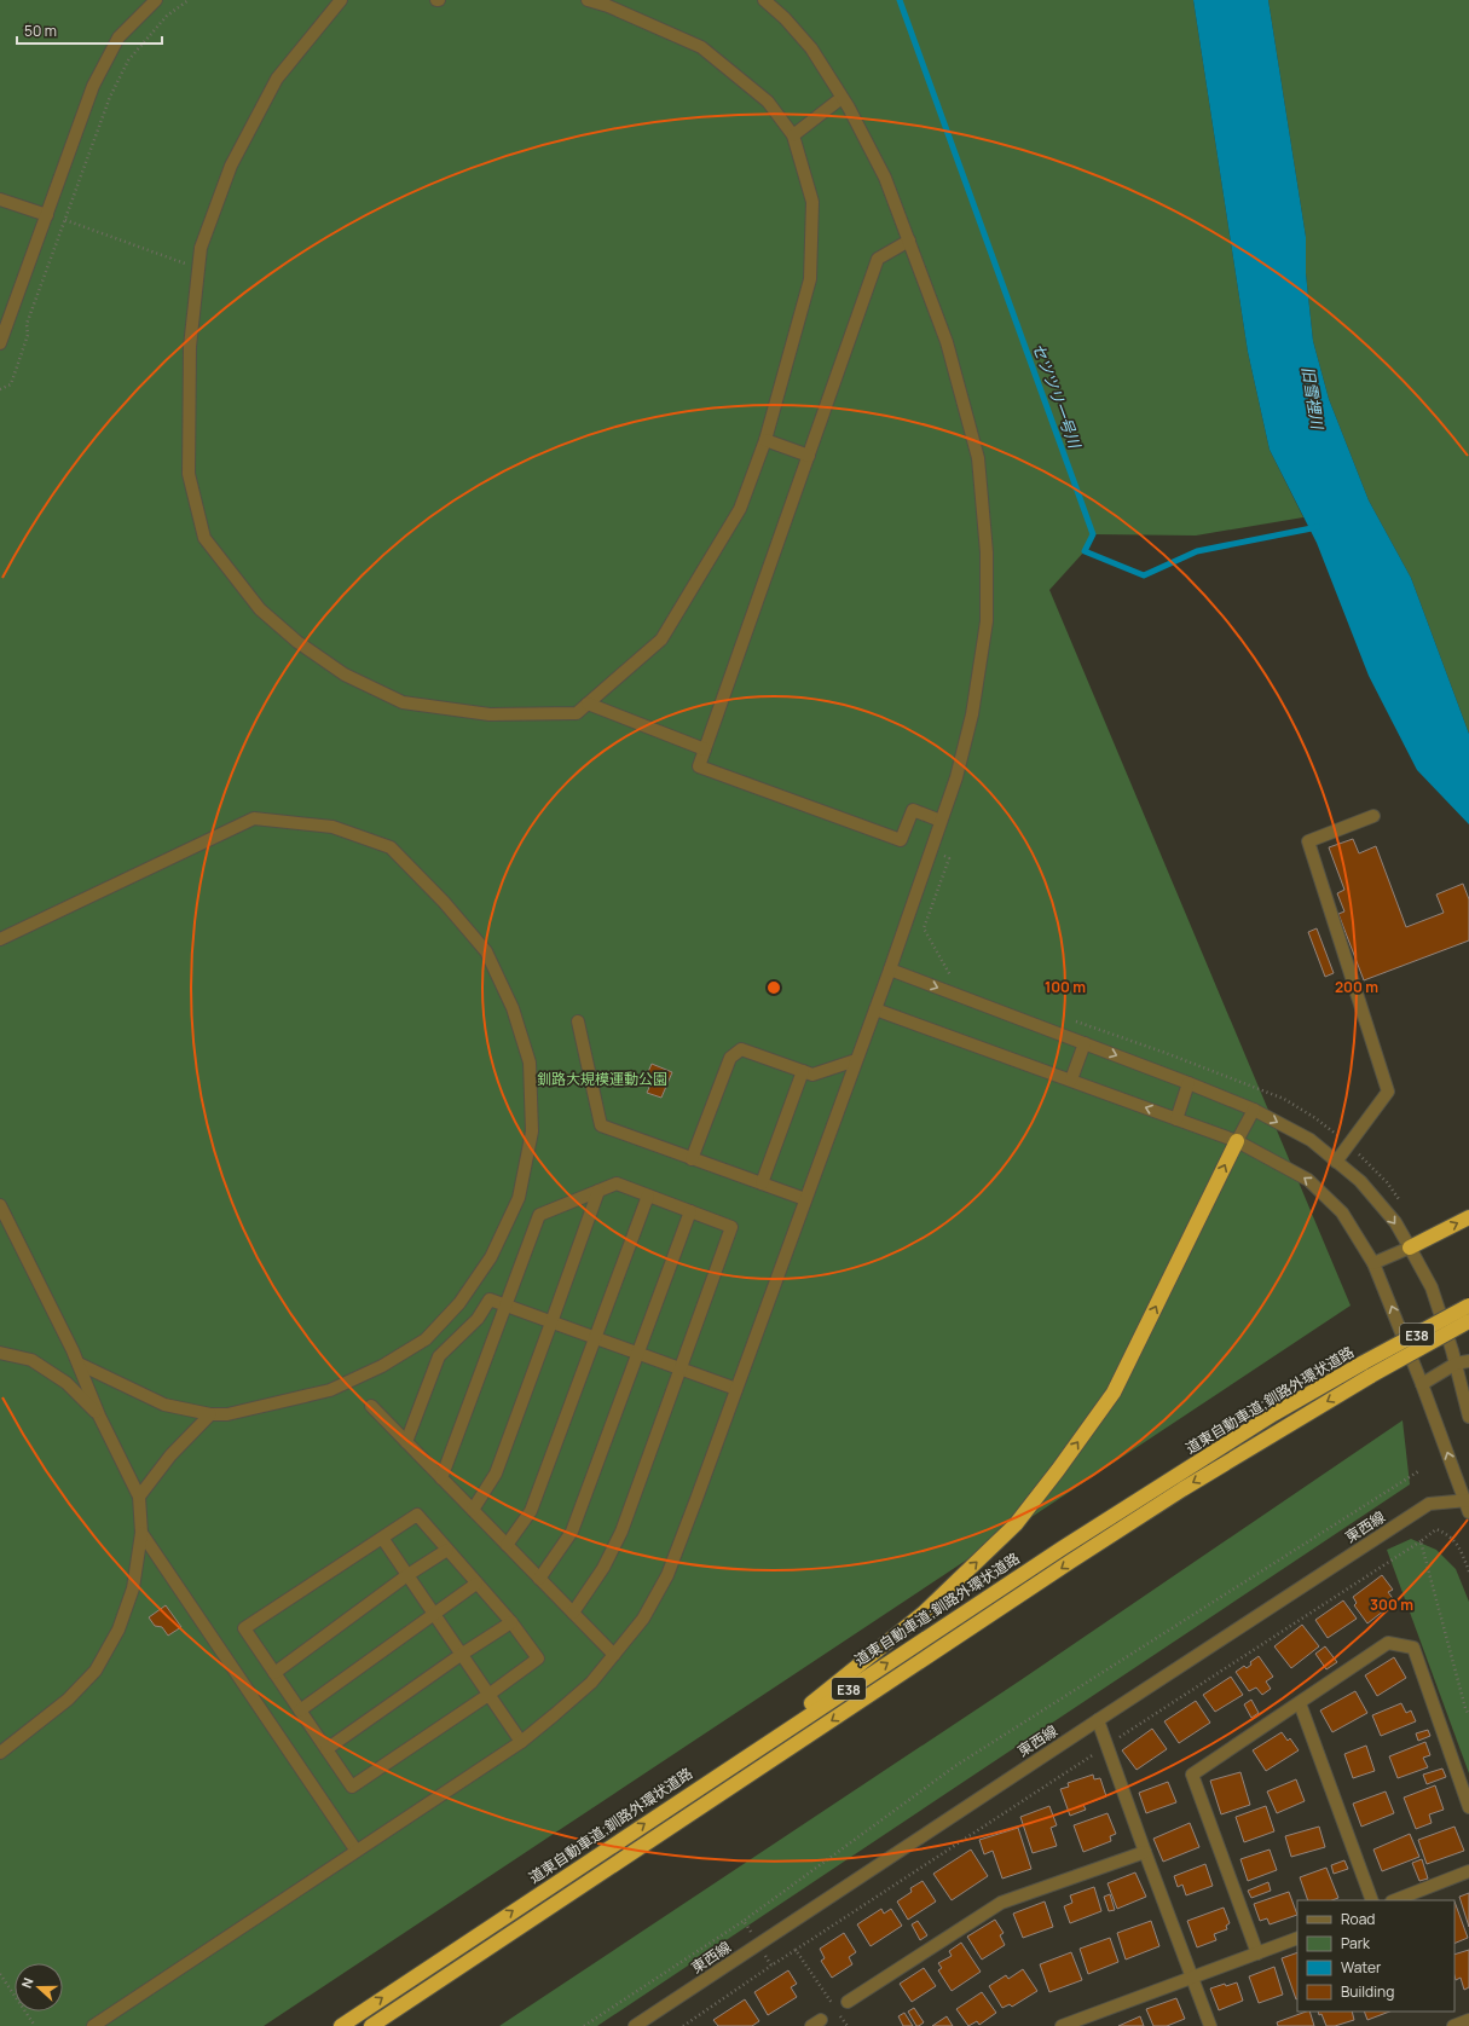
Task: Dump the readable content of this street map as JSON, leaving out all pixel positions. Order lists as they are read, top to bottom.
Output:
{
  "streets": {
    "highway": ["E38", "道東自動車道;釧路外環状道路"],
    "street": ["東西線"]
  },
  "water": ["セツツリ一号川", "旧雪裡川"],
  "parks": ["釧路大規模運動公園"],
  "legend": [
    "Road",
    "Park",
    "Water",
    "Building"
  ],
  "scale_bar": "50 m",
  "north": "left",
  "rings": ["100 m", "200 m", "300 m"]
}
